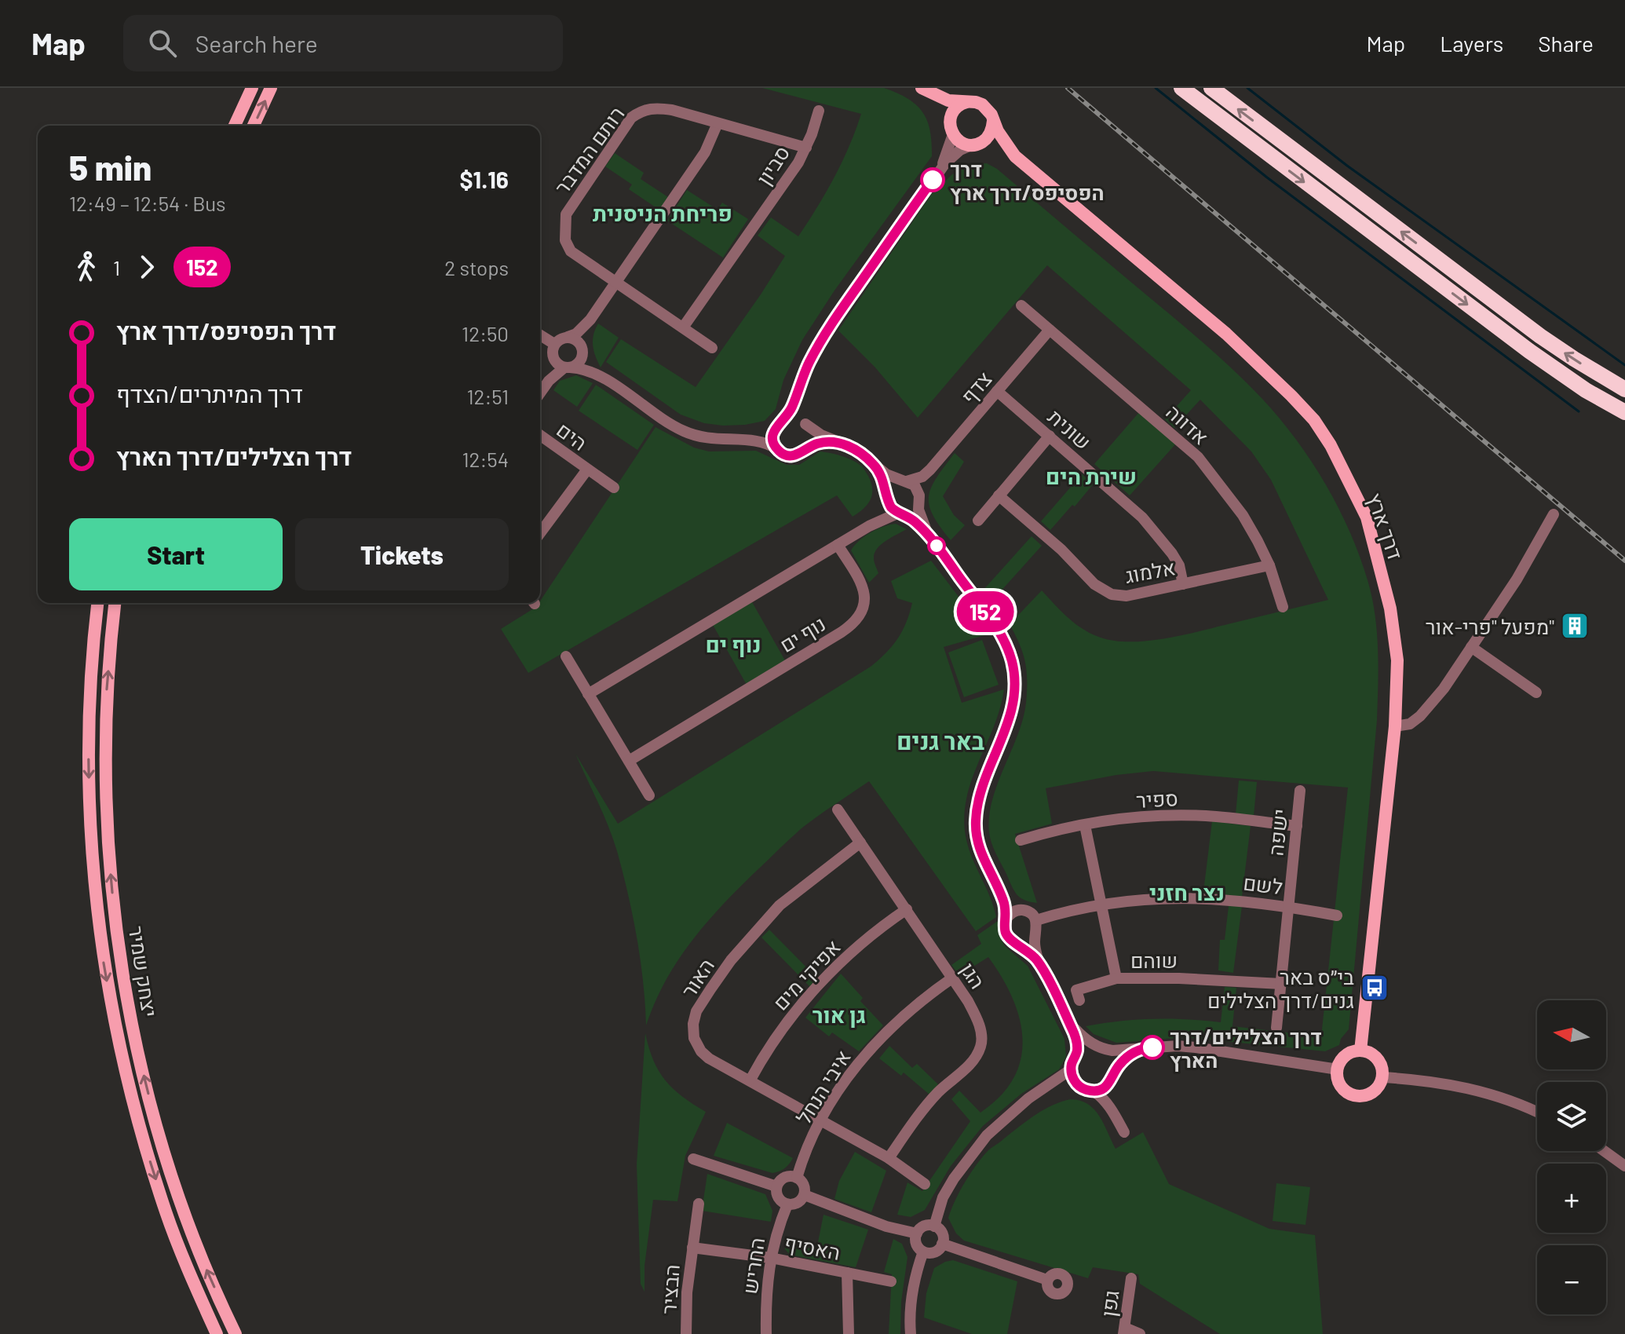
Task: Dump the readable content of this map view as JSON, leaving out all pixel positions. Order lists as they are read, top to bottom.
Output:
{
  "streets": {
    "main road": ["דרך ארץ", "יצחק שמיר"],
    "street": [
      "רותם המדבר",
      "סביון",
      "צדף",
      "אדווה",
      "שונית",
      "הים",
      "אלמוג",
      "נוף ים",
      "ספיר",
      "ישפה",
      "לשם",
      "שוהם",
      "אפיקי מים",
      "הגן",
      "האור",
      "איבי הנחל",
      "האסיף",
      "החריש",
      "הבציר",
      "גפן"
    ]
  },
  "crossings": [
    ["רותם המדבר", "סביון"],
    ["צדף", "אדווה"],
    ["צדף", "שונית"],
    ["אדווה", "אלמוג"],
    ["שונית", "אלמוג"],
    ["ספיר", "ישפה"],
    ["ישפה", "לשם"],
    ["ישפה", "שוהם"],
    ["אפיקי מים", "הגן"],
    ["אפיקי מים", "האור"],
    ["הגן", "האור"],
    ["הגן", "איבי הנחל"],
    ["האור", "איבי הנחל"],
    ["איבי הנחל", "החריש"],
    ["האסיף", "החריש"],
    ["האסיף", "הבציר"],
    ["החריש", "הבציר"]
  ],
  "districts": [
    "פריחת הניסנית",
    "שירת הים",
    "נוף ים",
    "באר גנים",
    "נצר חזני",
    "גן אור"
  ],
  "places": {
    "other": ["דרך הפסיפס/דרך ארץ", "דרך הצלילים/דרך הארץ"],
    "building": ["מפעל \"פרי-אור\""],
    "bus stop": ["בי״ס באר גנים/דרך הצלילים"]
  },
  "lines": ["bus line 152"],
  "north": "left",
  "page": {
    "header": "Map",
    "search": "Search here",
    "nav": ["Map", "Layers", "Share"],
    "on_map": "152",
    "heading": ["5 min", "12:49 – 12:54 · Bus", "$1.16"],
    "legs": ["1", "152", "2 stops"],
    "list": [
      {
        "name": "דרך הפסיפס/דרך ארץ",
        "value": "12:50"
      },
      {
        "name": "דרך המיתרים/הצדף",
        "value": "12:51"
      },
      {
        "name": "דרך הצלילים/דרך הארץ",
        "value": "12:54"
      }
    ],
    "buttons": ["Start", "Tickets"],
    "map_buttons": ["+", "−"]
  }
}
